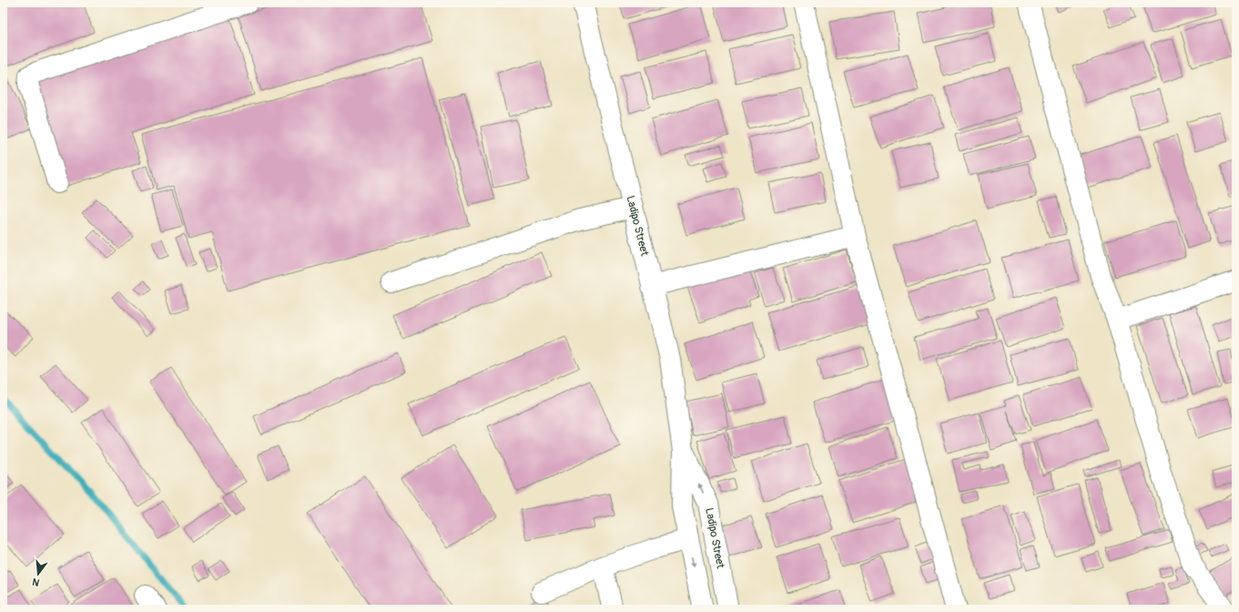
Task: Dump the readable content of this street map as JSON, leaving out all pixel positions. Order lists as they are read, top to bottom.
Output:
{
  "streets": {
    "street": ["Ladipo Street"]
  },
  "north": "bottom"
}
